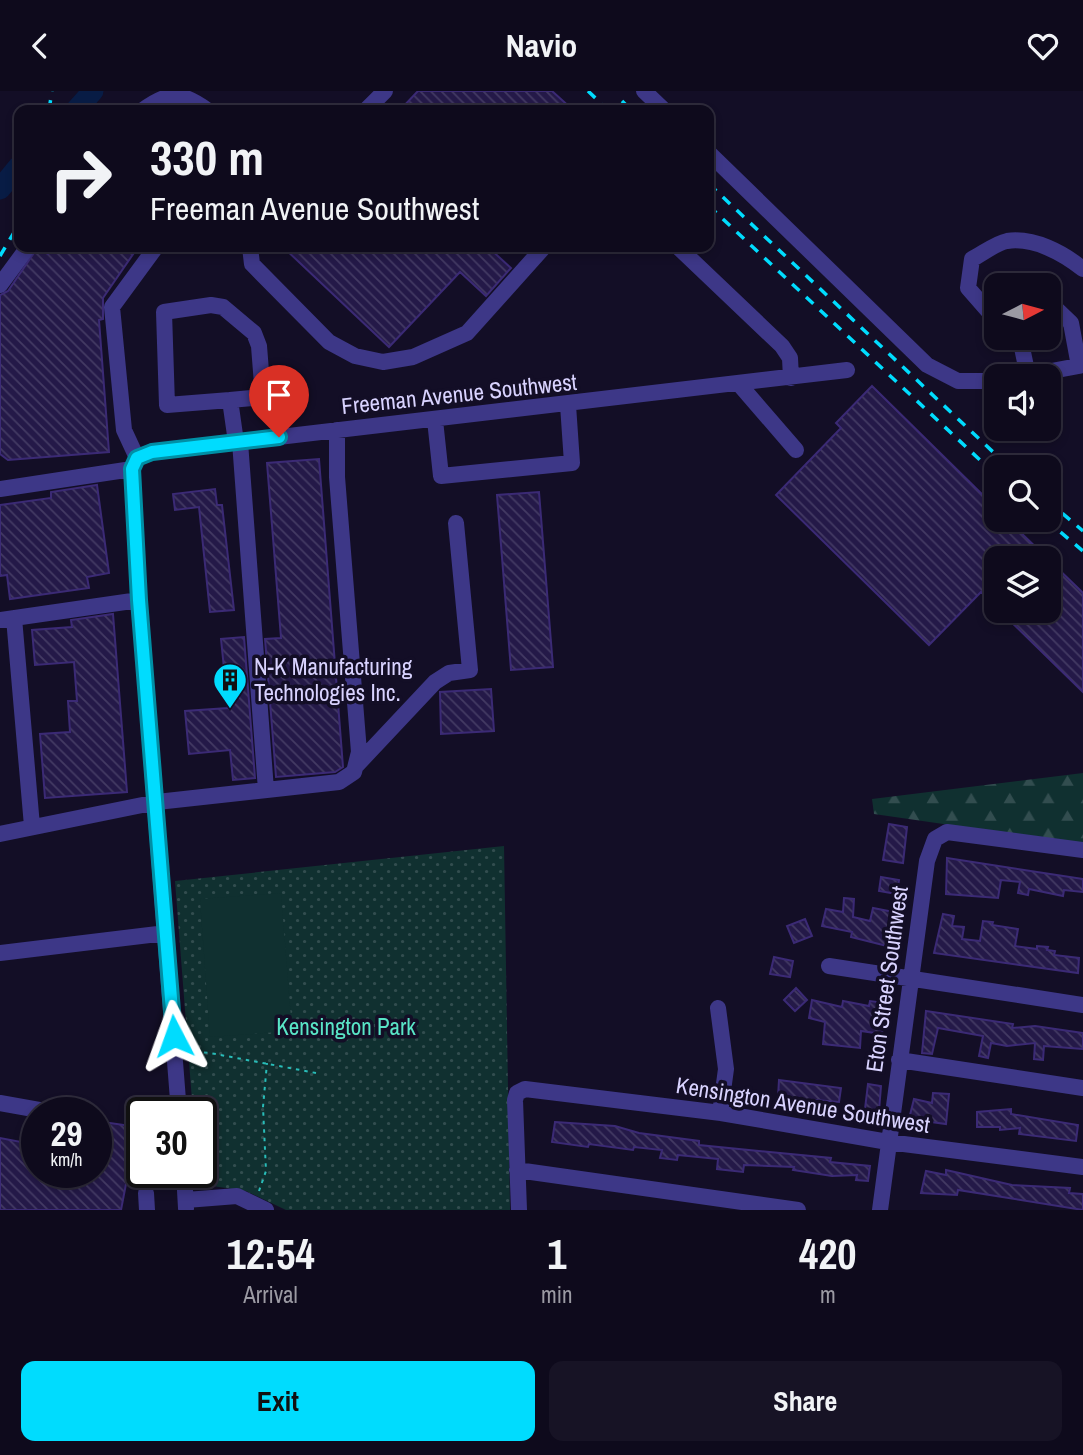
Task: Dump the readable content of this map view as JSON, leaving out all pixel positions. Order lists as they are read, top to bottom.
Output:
{
  "streets": {
    "street": ["Freeman Avenue Southwest", "Eton Street Southwest", "Kensington Avenue Southwest"]
  },
  "crossings": [
    ["Eton Street Southwest", "Kensington Avenue Southwest"]
  ],
  "parks": ["Kensington Park"],
  "places": {
    "building": ["N-K Manufacturing Technologies Inc."]
  },
  "north": "right",
  "page": {
    "header": "Navio",
    "turn": ["330 m", "Freeman Avenue Southwest"],
    "speed": "29 km/h",
    "limit": "30",
    "eta": [
      "12:54",
      "Arrival",
      "1",
      "min",
      "420",
      "m"
    ],
    "buttons": ["Exit", "Share"]
  }
}
